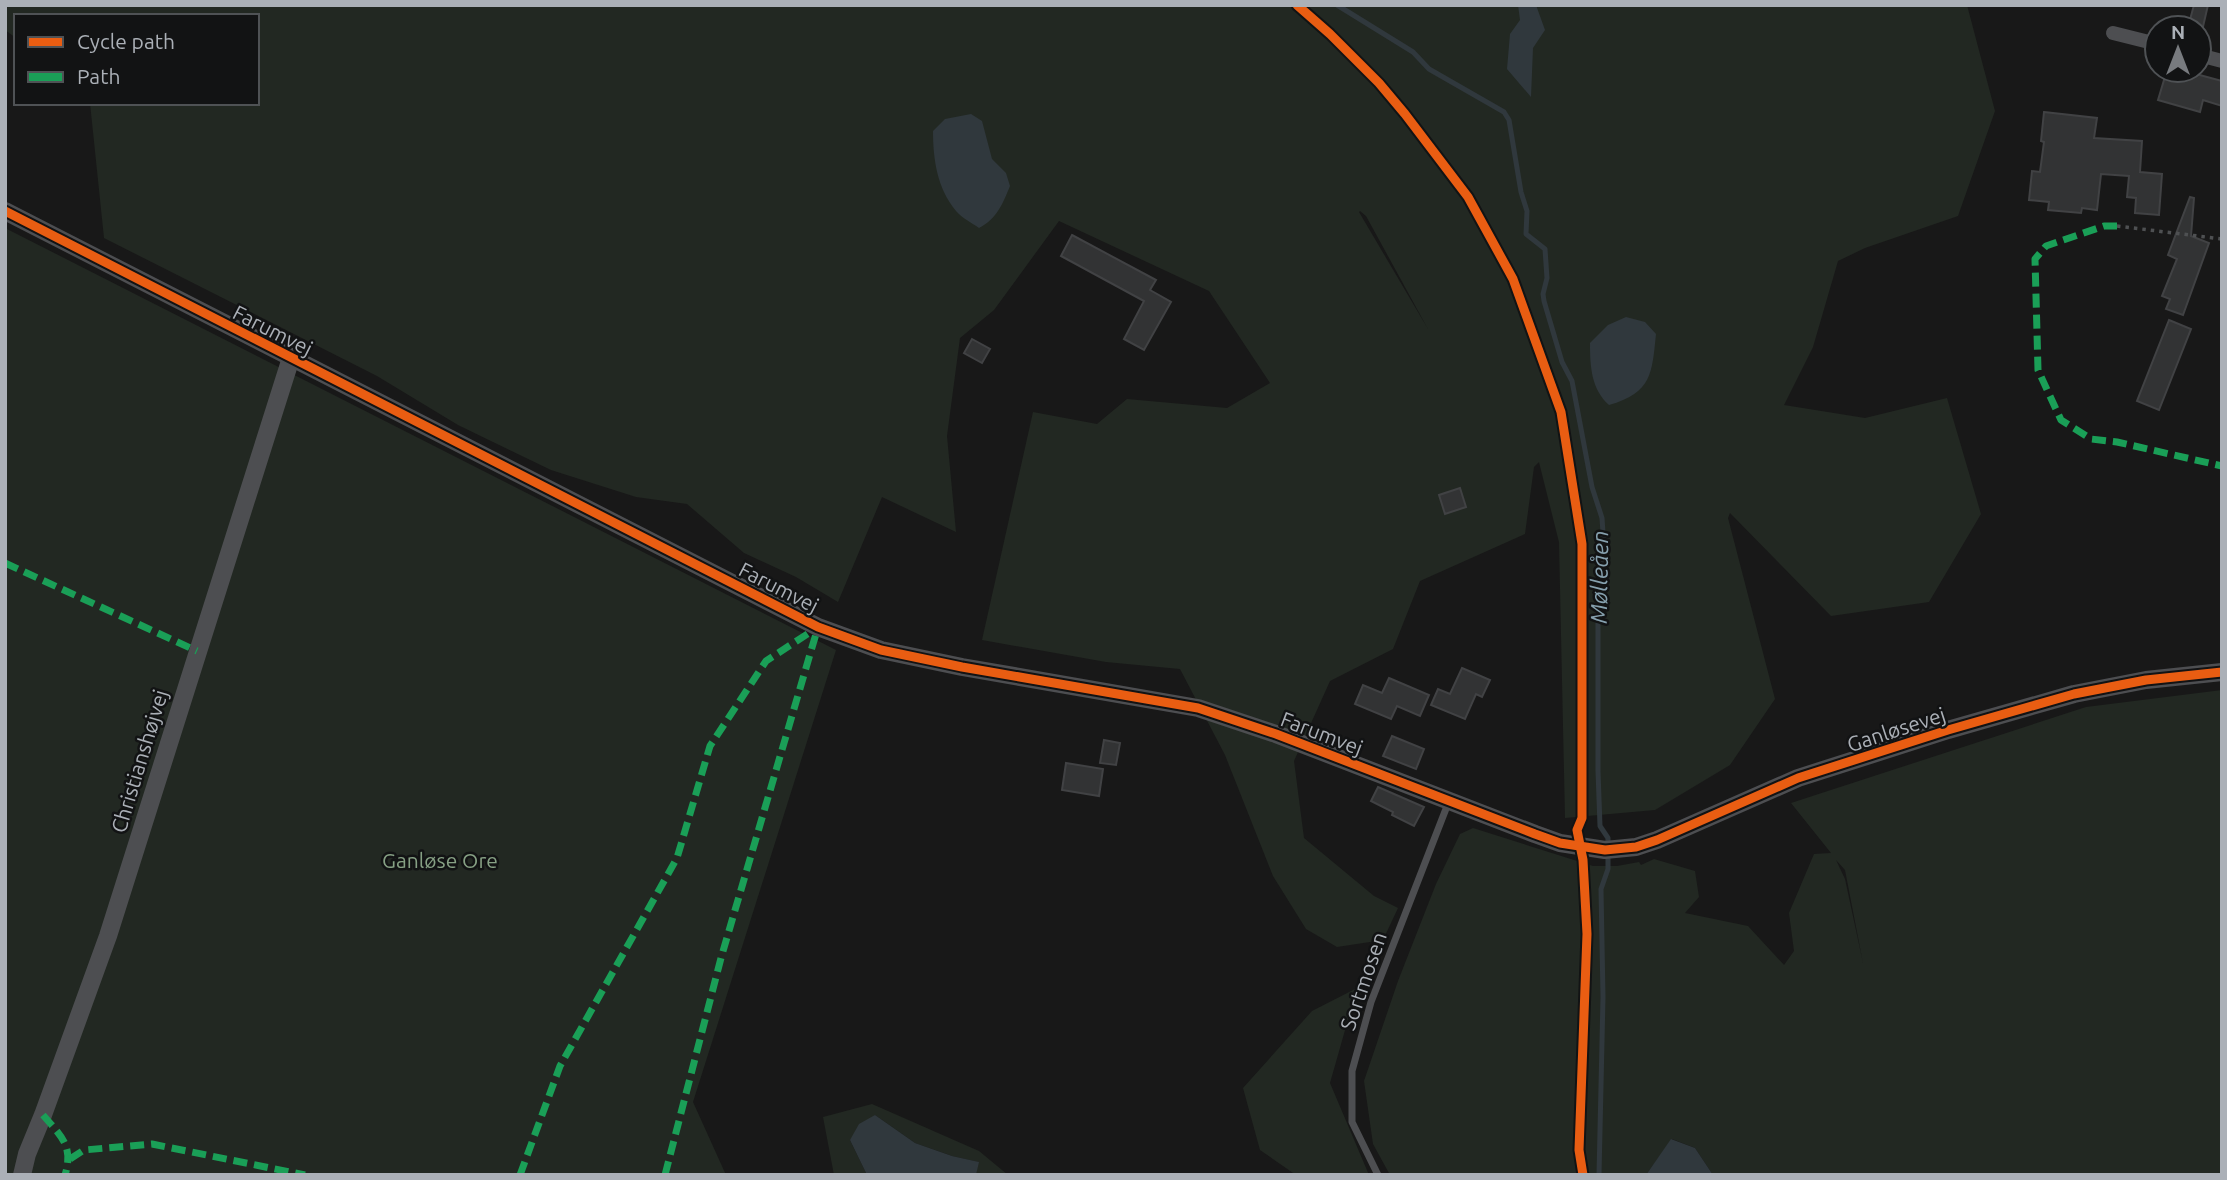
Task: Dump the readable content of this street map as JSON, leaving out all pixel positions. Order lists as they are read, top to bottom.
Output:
{
  "streets": {
    "street": ["Farumvej", "Ganløsevej", "Christianshøjvej"],
    "lane": ["Sortmosen"]
  },
  "crossings": [
    ["Farumvej", "Ganløsevej"],
    ["Farumvej", "Christianshøjvej"],
    ["Farumvej", "Sortmosen"]
  ],
  "water": ["Mølleåen"],
  "parks": ["Ganløse Ore"],
  "legend": ["Cycle path", "Path"],
  "north": "top"
}
